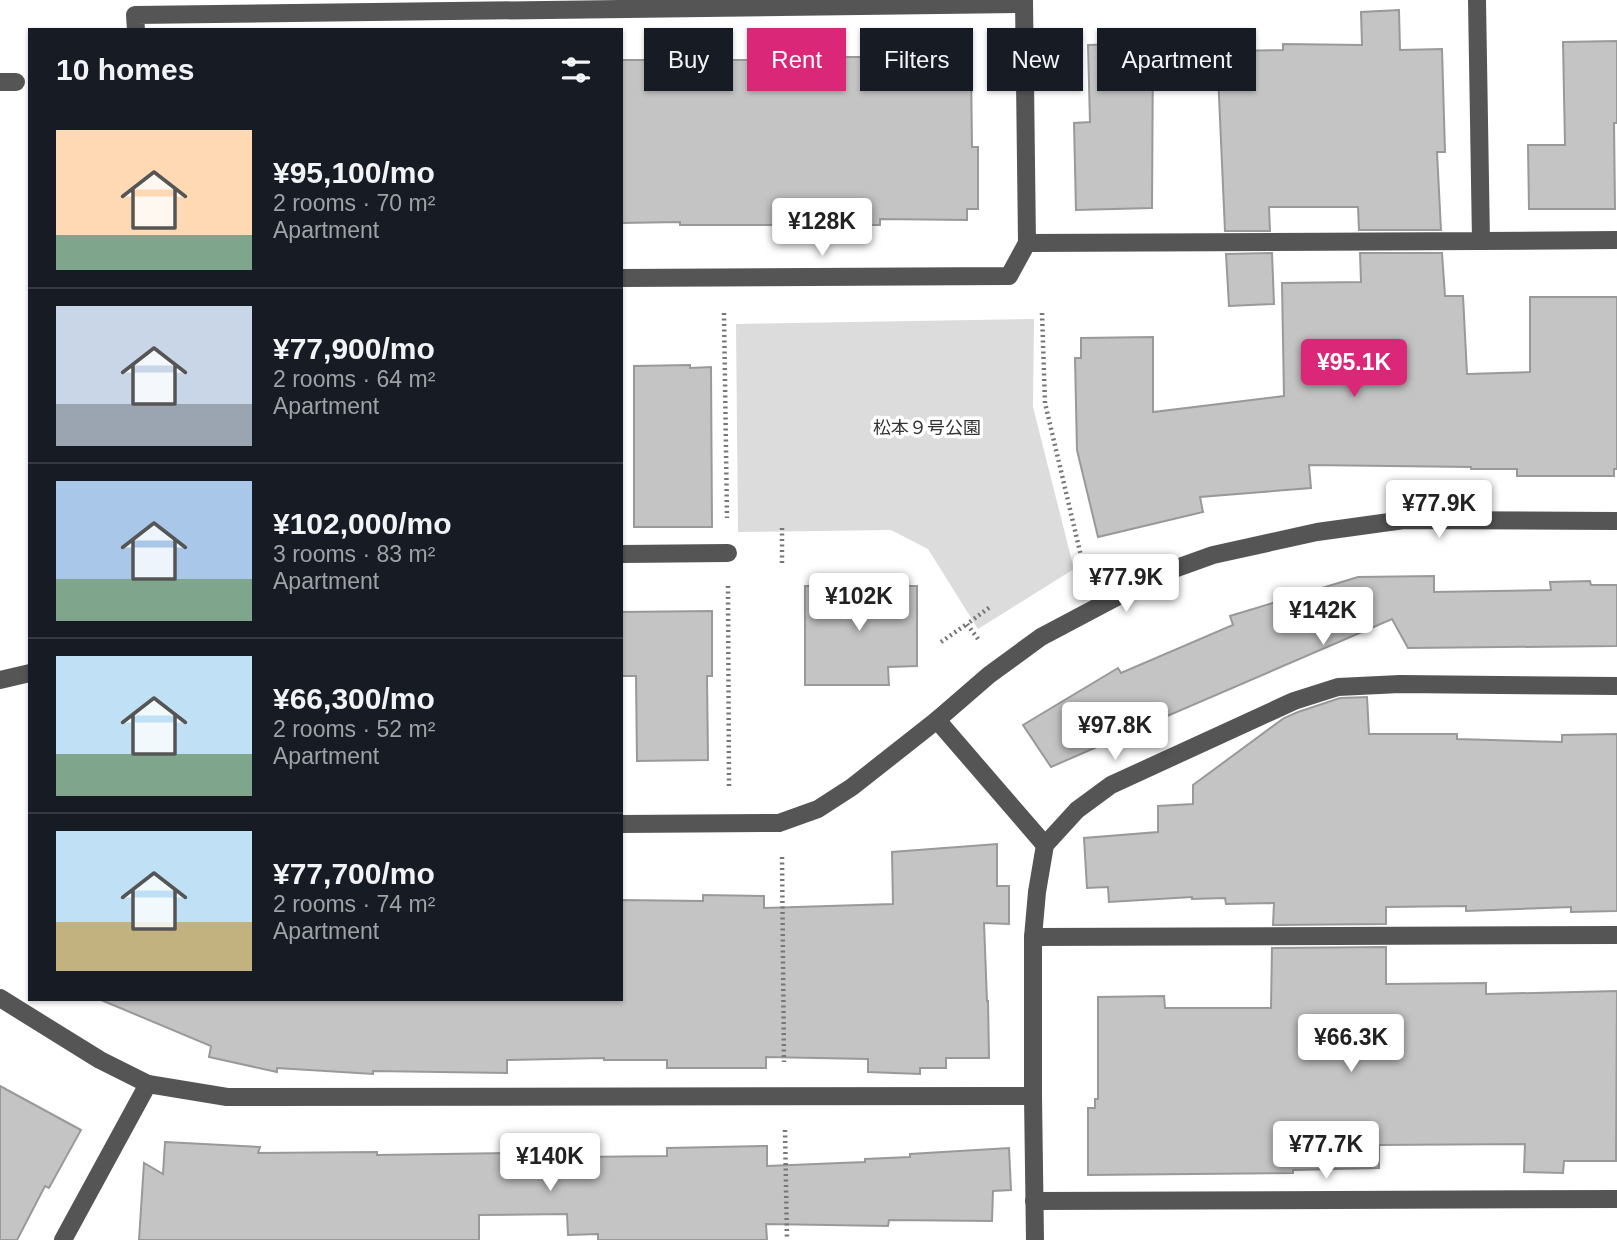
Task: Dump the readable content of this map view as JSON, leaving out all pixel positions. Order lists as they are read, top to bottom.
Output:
{
  "parks": ["松本９号公園"],
  "page": {
    "chip": [
      "Buy",
      "Rent",
      "Filters",
      "New",
      "Apartment"
    ],
    "heading": "10 homes",
    "list": [
      {
        "name": "¥95,100/mo",
        "note": "2 rooms · 70 m² · Apartment"
      },
      {
        "name": "¥77,900/mo",
        "note": "2 rooms · 64 m² · Apartment"
      },
      {
        "name": "¥102,000/mo",
        "note": "3 rooms · 83 m² · Apartment"
      },
      {
        "name": "¥66,300/mo",
        "note": "2 rooms · 52 m² · Apartment"
      },
      {
        "name": "¥77,700/mo",
        "note": "2 rooms · 74 m² · Apartment"
      }
    ],
    "price": [
      "¥128K",
      "¥95.1K",
      "¥77.9K",
      "¥77.9K",
      "¥102K",
      "¥142K",
      "¥97.8K",
      "¥66.3K",
      "¥77.7K",
      "¥140K"
    ]
  }
}
